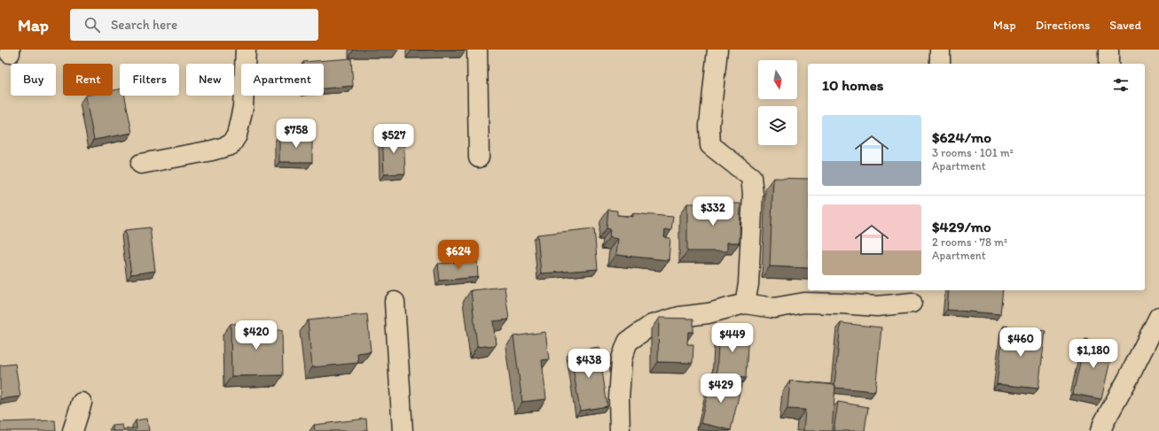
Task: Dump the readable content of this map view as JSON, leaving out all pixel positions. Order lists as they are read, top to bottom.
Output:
{
  "north": "bottom",
  "page": {
    "header": "Map",
    "search": "Search here",
    "nav": ["Map", "Directions", "Saved"],
    "chip": [
      "Buy",
      "Rent",
      "Filters",
      "New",
      "Apartment"
    ],
    "heading": "10 homes",
    "list": [
      {
        "name": "$624/mo",
        "note": "3 rooms · 101 m² · Apartment"
      },
      {
        "name": "$429/mo",
        "note": "2 rooms · 78 m² · Apartment"
      }
    ],
    "price": [
      "$758",
      "$527",
      "$332",
      "$624",
      "$420",
      "$449",
      "$460",
      "$1,180",
      "$438",
      "$429"
    ]
  }
}
